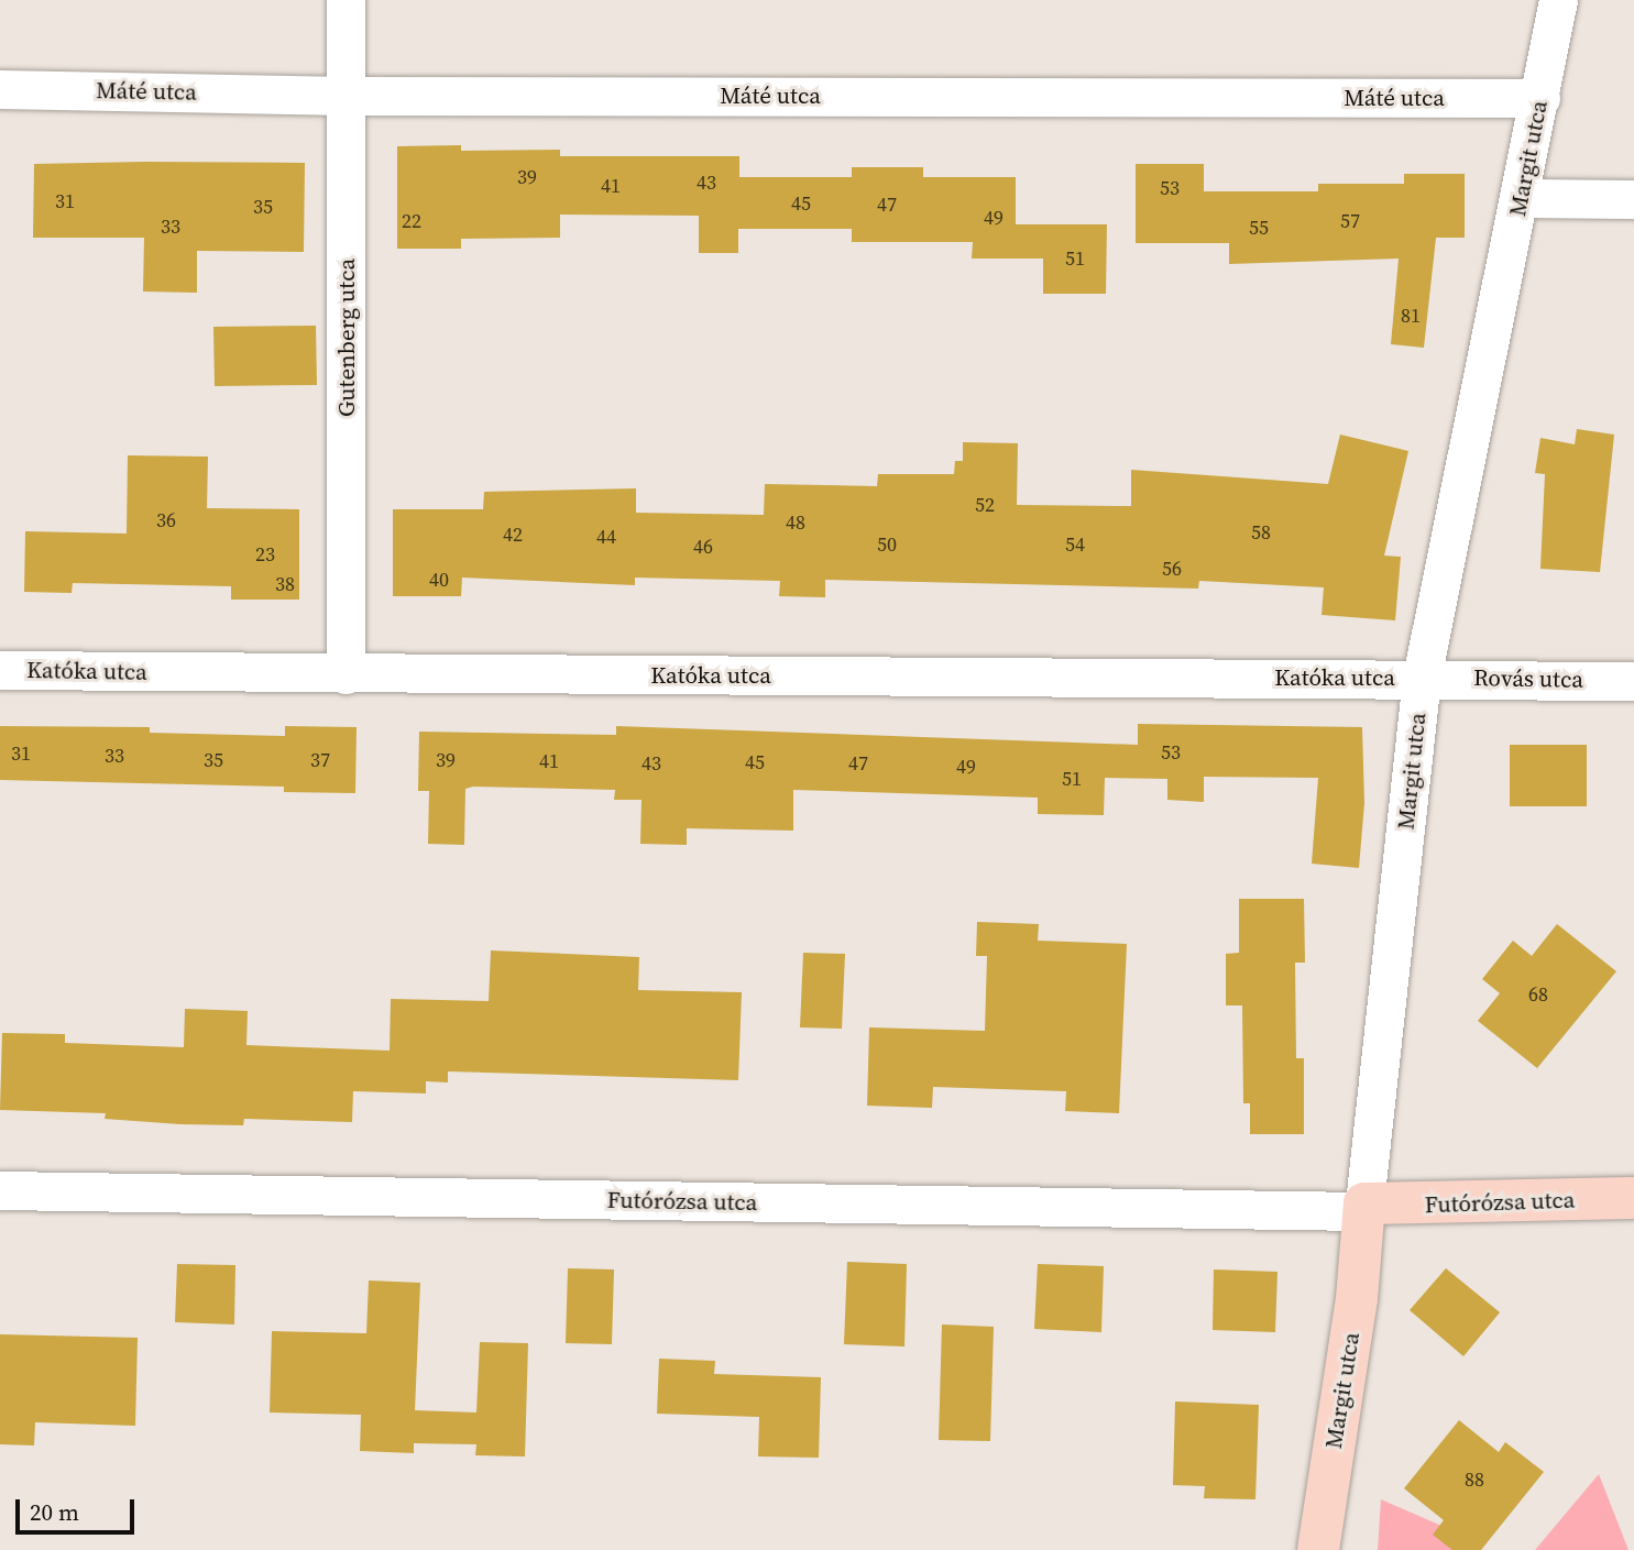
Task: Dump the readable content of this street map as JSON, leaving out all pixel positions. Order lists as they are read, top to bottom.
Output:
{
  "streets": {
    "street": [
      "Máté utca",
      "Margit utca",
      "Gutenberg utca",
      "Katóka utca",
      "Rovás utca",
      "Futórózsa utca"
    ]
  },
  "crossings": [
    ["Máté utca", "Margit utca"],
    ["Máté utca", "Gutenberg utca"],
    ["Margit utca", "Katóka utca"],
    ["Margit utca", "Rovás utca"],
    ["Margit utca", "Futórózsa utca"],
    ["Gutenberg utca", "Katóka utca"],
    ["Katóka utca", "Rovás utca"]
  ],
  "house_numbers": [
    "39",
    "43",
    "41",
    "53",
    "31",
    "45",
    "47",
    "35",
    "49",
    "22",
    "57",
    "33",
    "55",
    "51",
    "81",
    "52",
    "36",
    "48",
    "58",
    "42",
    "44",
    "50",
    "54",
    "46",
    "23",
    "56",
    "40",
    "38",
    "53",
    "31",
    "33",
    "35",
    "37",
    "39",
    "41",
    "45",
    "43",
    "47",
    "49",
    "51",
    "68",
    "88"
  ],
  "scale_bar": "20 m"
}
